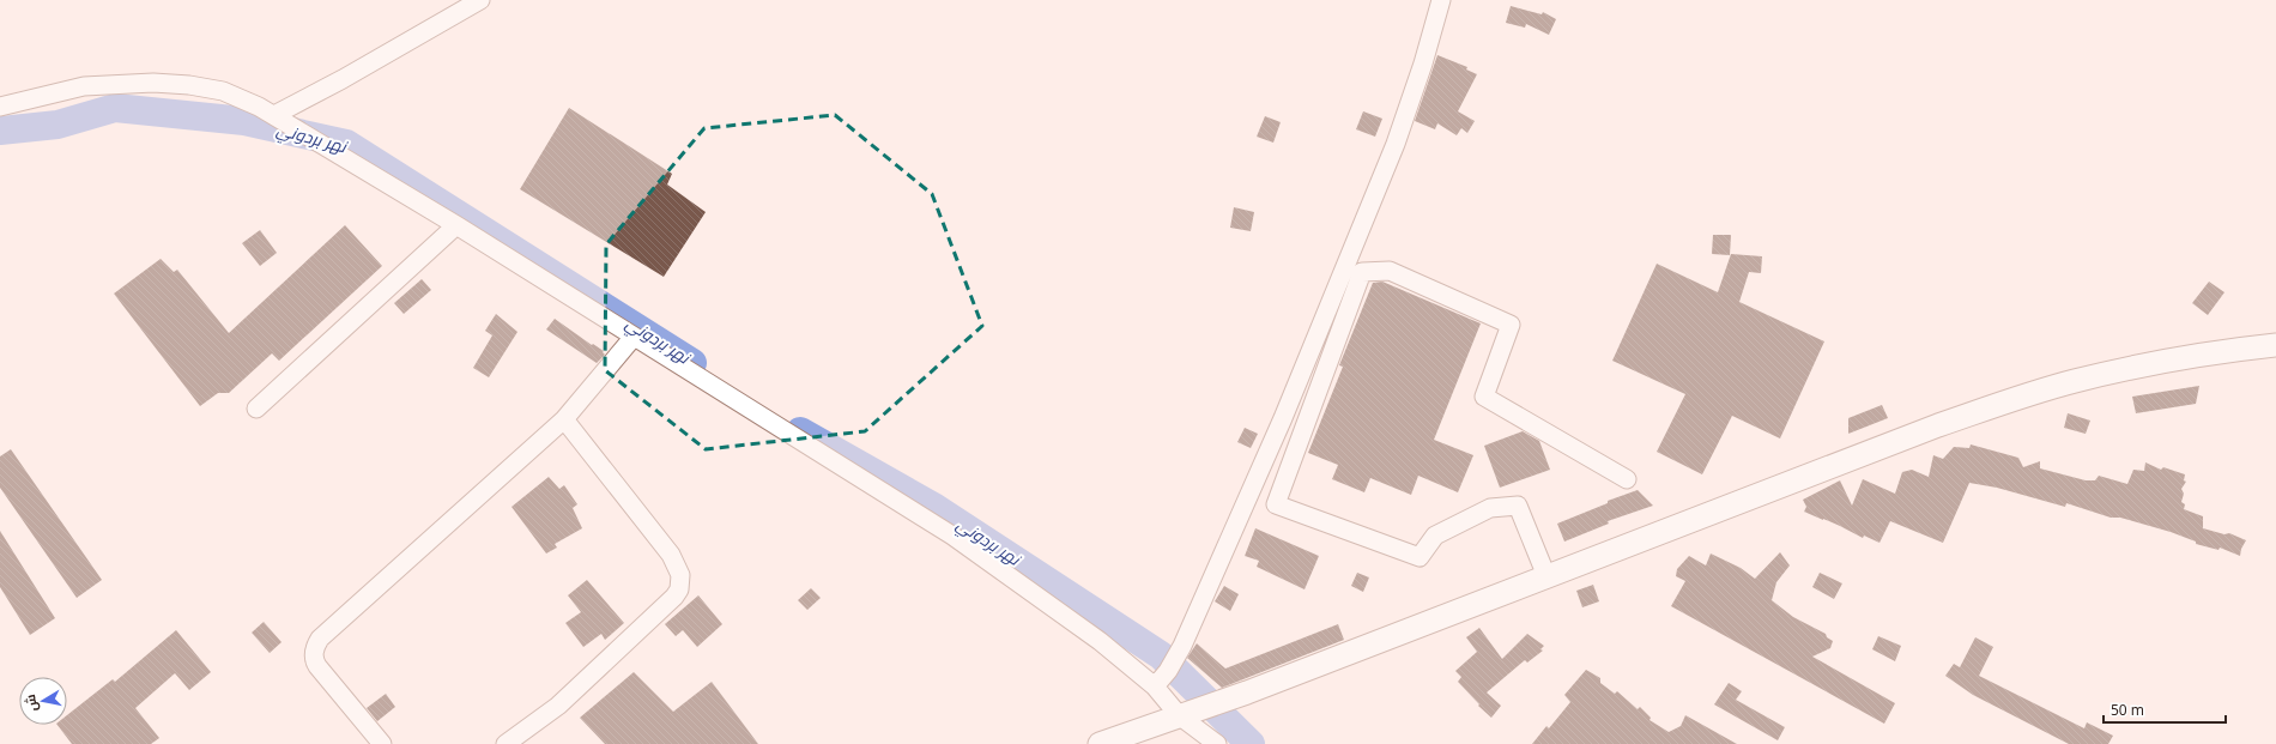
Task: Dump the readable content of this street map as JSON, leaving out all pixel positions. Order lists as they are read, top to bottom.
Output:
{
  "water": ["نهر بردوني"],
  "scale_bar": "50 m",
  "north": "left"
}
